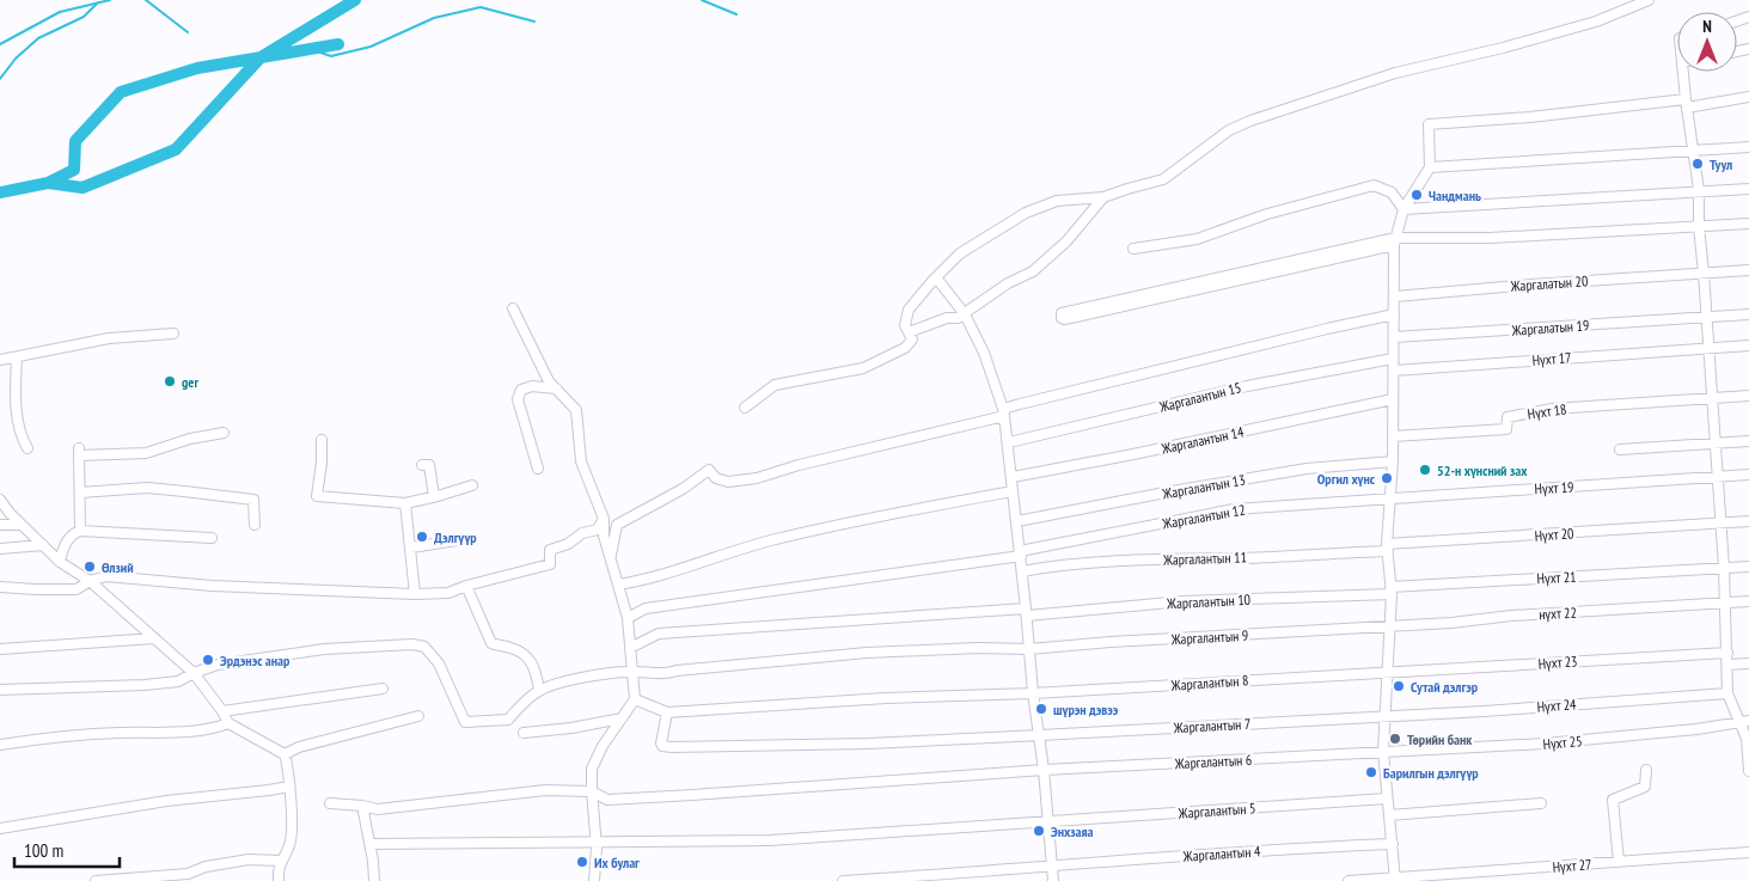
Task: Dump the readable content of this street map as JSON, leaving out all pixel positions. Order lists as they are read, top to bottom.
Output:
{
  "streets": {
    "street": [
      "Жаргалатын 20",
      "Жаргалатын 19",
      "Нүхт 17",
      "Жаргалантын 15",
      "Нүхт 18",
      "Жаргалантын 14",
      "Жаргалантын 13",
      "Нүхт 19",
      "Жаргалантын 12",
      "Нүхт 20",
      "Жаргалантын 11",
      "Нүхт 21",
      "Жаргалантын 10",
      "нүхт 22",
      "Жаргалантын 9",
      "Нүхт 23",
      "Жаргалантын 8",
      "Нүхт 24",
      "Жаргалантын 7",
      "Нүхт 25",
      "Жаргалантын 6",
      "Жаргалантын 5",
      "Жаргалантын 4",
      "Нүхт 27"
    ]
  },
  "crossings": [
    ["Нүхт 19", "Жаргалантын 12"],
    ["Нүхт 20", "Жаргалантын 11"],
    ["Нүхт 21", "Жаргалантын 10"],
    ["нүхт 22", "Жаргалантын 9"],
    ["Нүхт 23", "Жаргалантын 8"],
    ["Жаргалантын 8", "Жаргалантын 7"],
    ["Нүхт 24", "Жаргалантын 7"],
    ["Нүхт 25", "Жаргалантын 6"]
  ],
  "places": [
    "Туул",
    "Чандмань",
    "ger",
    "52-н хүнсний зах",
    "Оргил хүнс",
    "Дэлгүүр",
    "Өлзий",
    "Эрдэнэс анар",
    "Сутай дэлгэр",
    "шүрэн дэвээ",
    "Төрийн банк",
    "Барилгын дэлгүүр",
    "Энхзаяа",
    "Их булаг"
  ],
  "scale_bar": "100 m",
  "north": "top"
}
